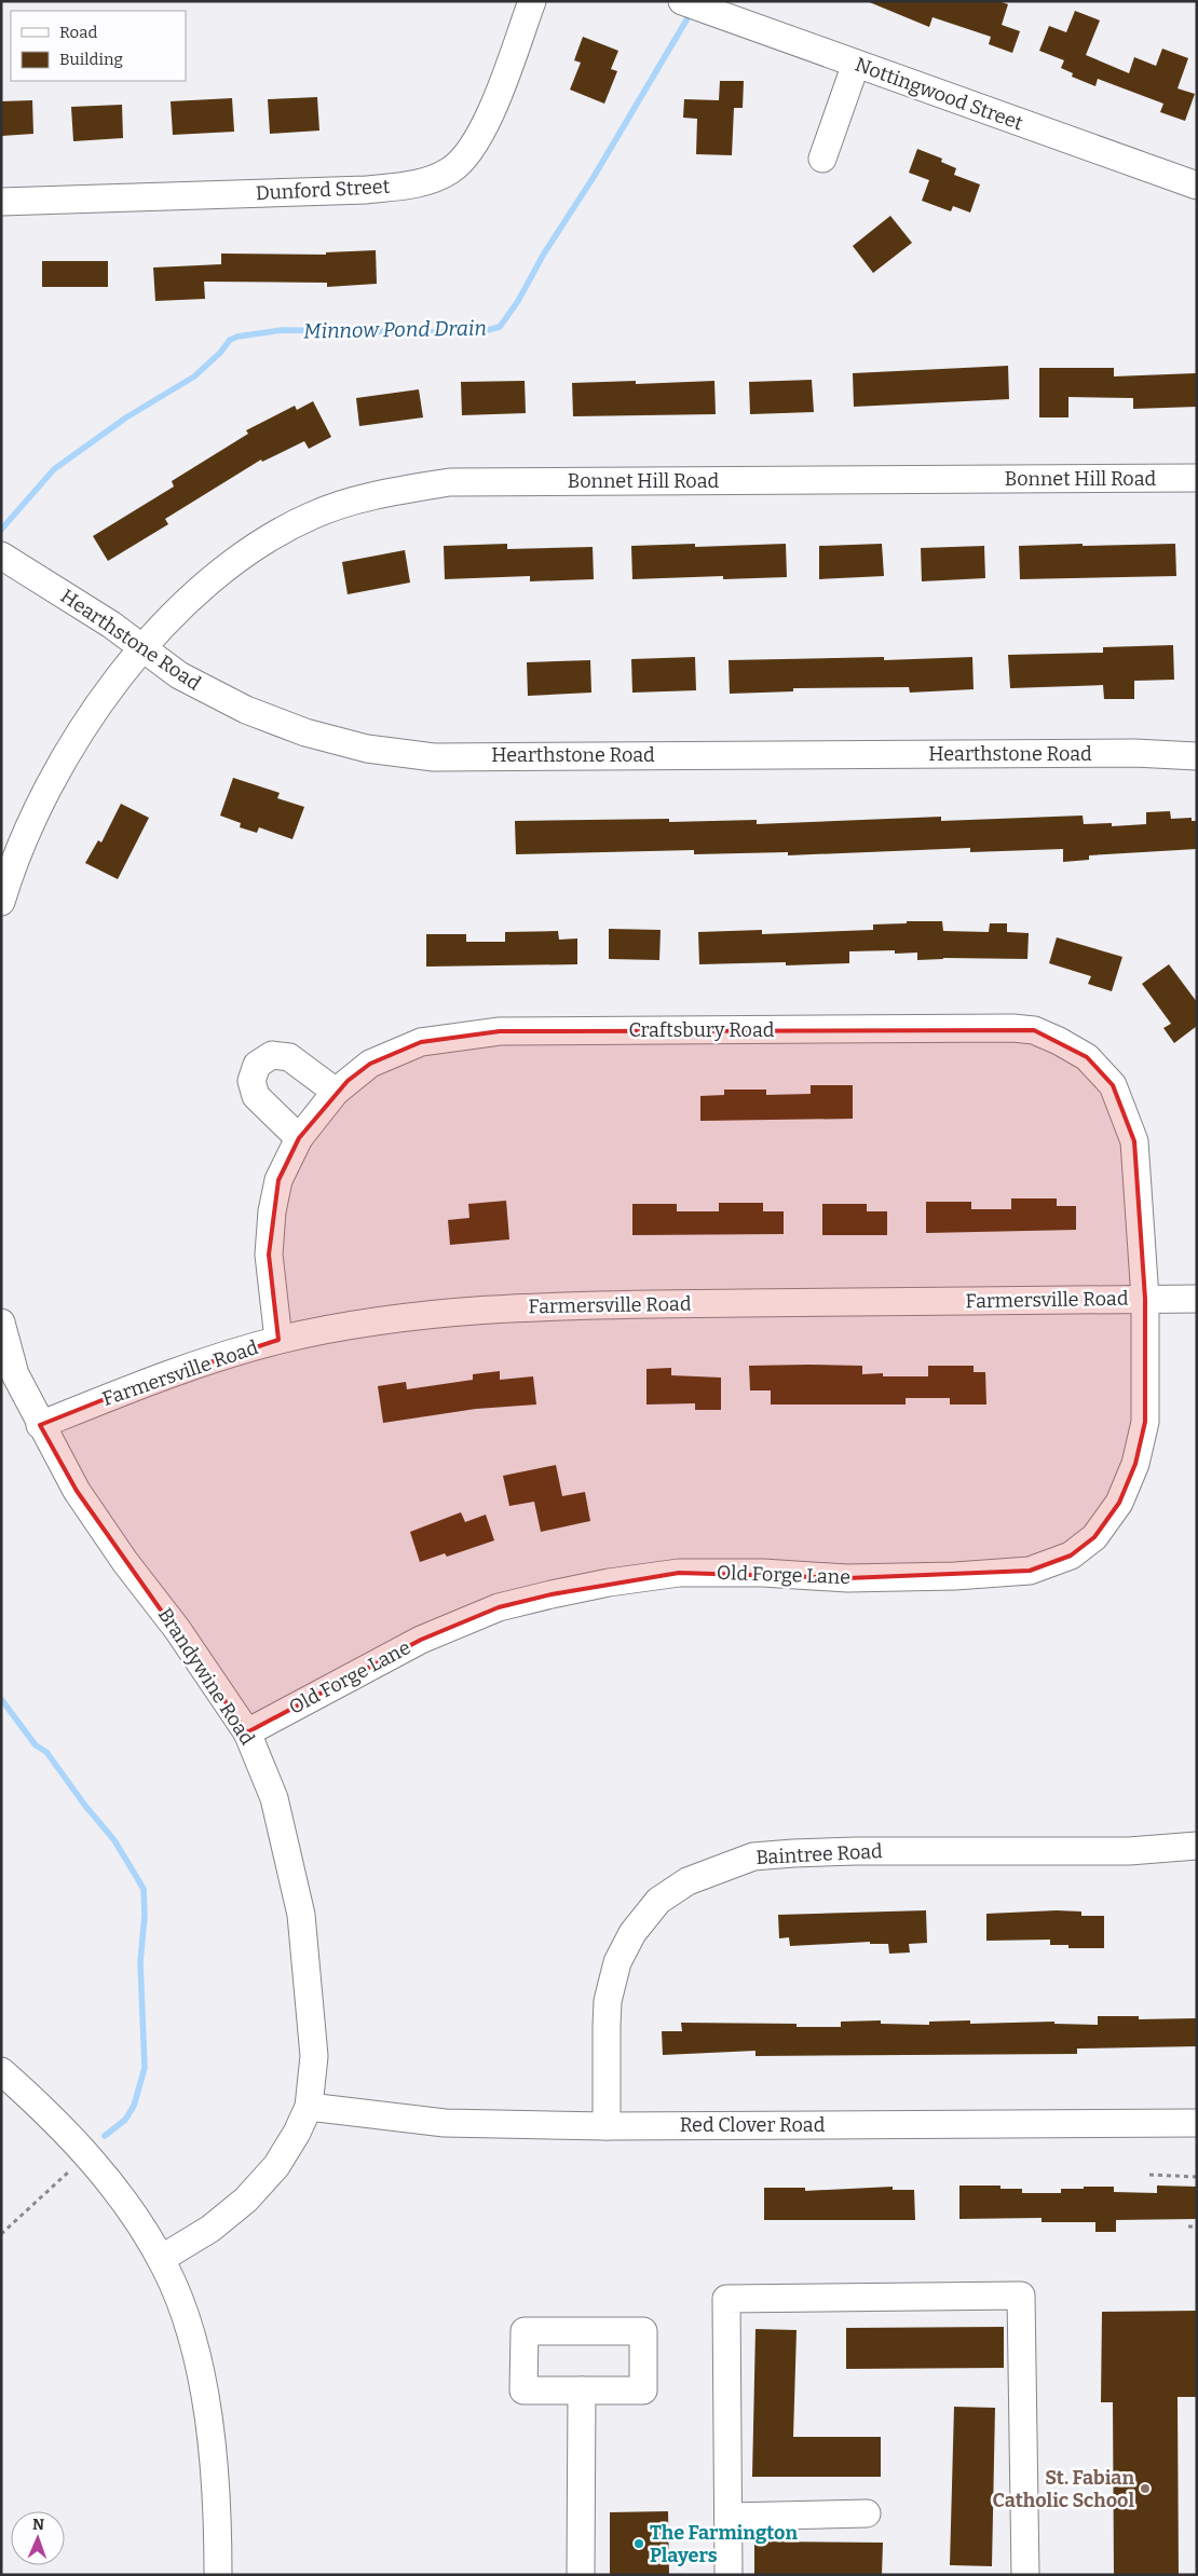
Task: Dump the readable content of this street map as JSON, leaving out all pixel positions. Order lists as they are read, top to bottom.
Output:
{
  "streets": {
    "street": [
      "Nottingwood Street",
      "Dunford Street",
      "Bonnet Hill Road",
      "Hearthstone Road",
      "Craftsbury Road",
      "Farmersville Road",
      "Old Forge Lane",
      "Brandywine Road",
      "Baintree Road",
      "Red Clover Road"
    ]
  },
  "crossings": [
    ["Bonnet Hill Road", "Hearthstone Road"],
    ["Craftsbury Road", "Farmersville Road"],
    ["Craftsbury Road", "Old Forge Lane"],
    ["Farmersville Road", "Old Forge Lane"],
    ["Farmersville Road", "Brandywine Road"],
    ["Old Forge Lane", "Brandywine Road"],
    ["Brandywine Road", "Red Clover Road"],
    ["Baintree Road", "Red Clover Road"]
  ],
  "water": ["Minnow Pond Drain"],
  "places": ["St. Fabian Catholic School", "The Farmington Players"],
  "legend": ["Road", "Building"],
  "north": "top"
}
